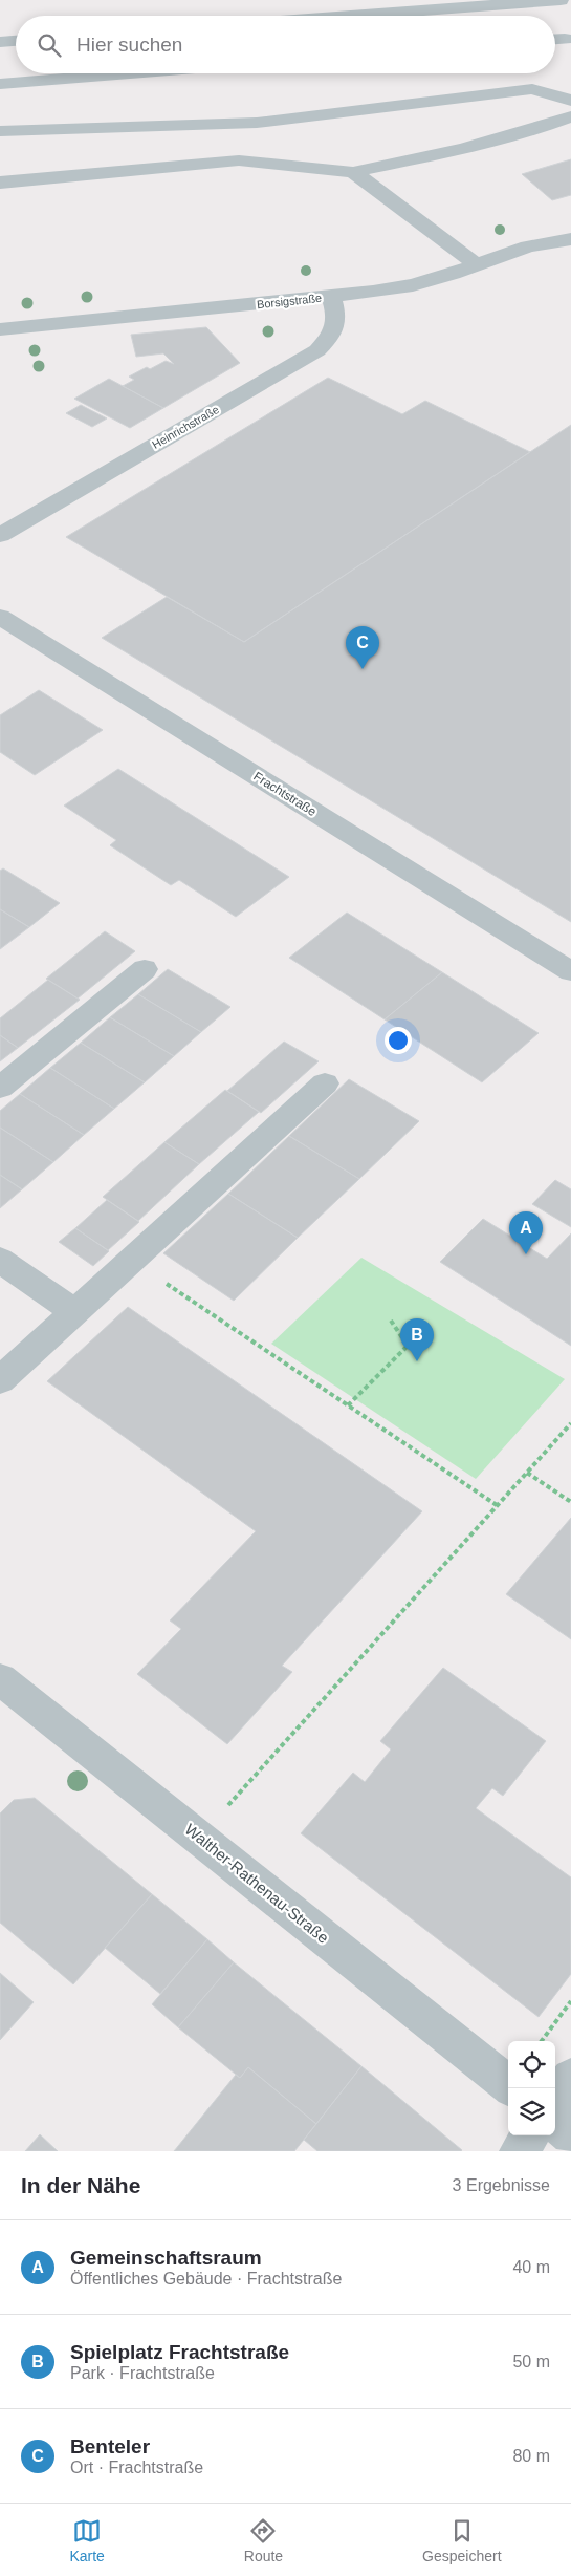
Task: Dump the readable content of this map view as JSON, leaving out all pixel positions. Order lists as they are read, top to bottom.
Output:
{
  "streets": {
    "street": [
      "Borsigstraße",
      "Heinrichstraße",
      "Frachtstraße",
      "Walther-Rathenau-Straße"
    ]
  },
  "crossings": [
    ["Borsigstraße", "Heinrichstraße"]
  ],
  "page": {
    "search": "Hier suchen",
    "pins": ["C", "A", "B"],
    "heading": ["In der Nähe", "3 Ergebnisse"],
    "list": [
      {
        "mark": "A",
        "name": "Gemeinschaftsraum",
        "note": "Öffentliches Gebäude · Frachtstraße",
        "value": "40 m"
      },
      {
        "mark": "B",
        "name": "Spielplatz Frachtstraße",
        "note": "Park · Frachtstraße",
        "value": "50 m"
      },
      {
        "mark": "C",
        "name": "Benteler",
        "note": "Ort · Frachtstraße",
        "value": "80 m"
      }
    ],
    "nav": ["Karte", "Route", "Gespeichert"]
  }
}
